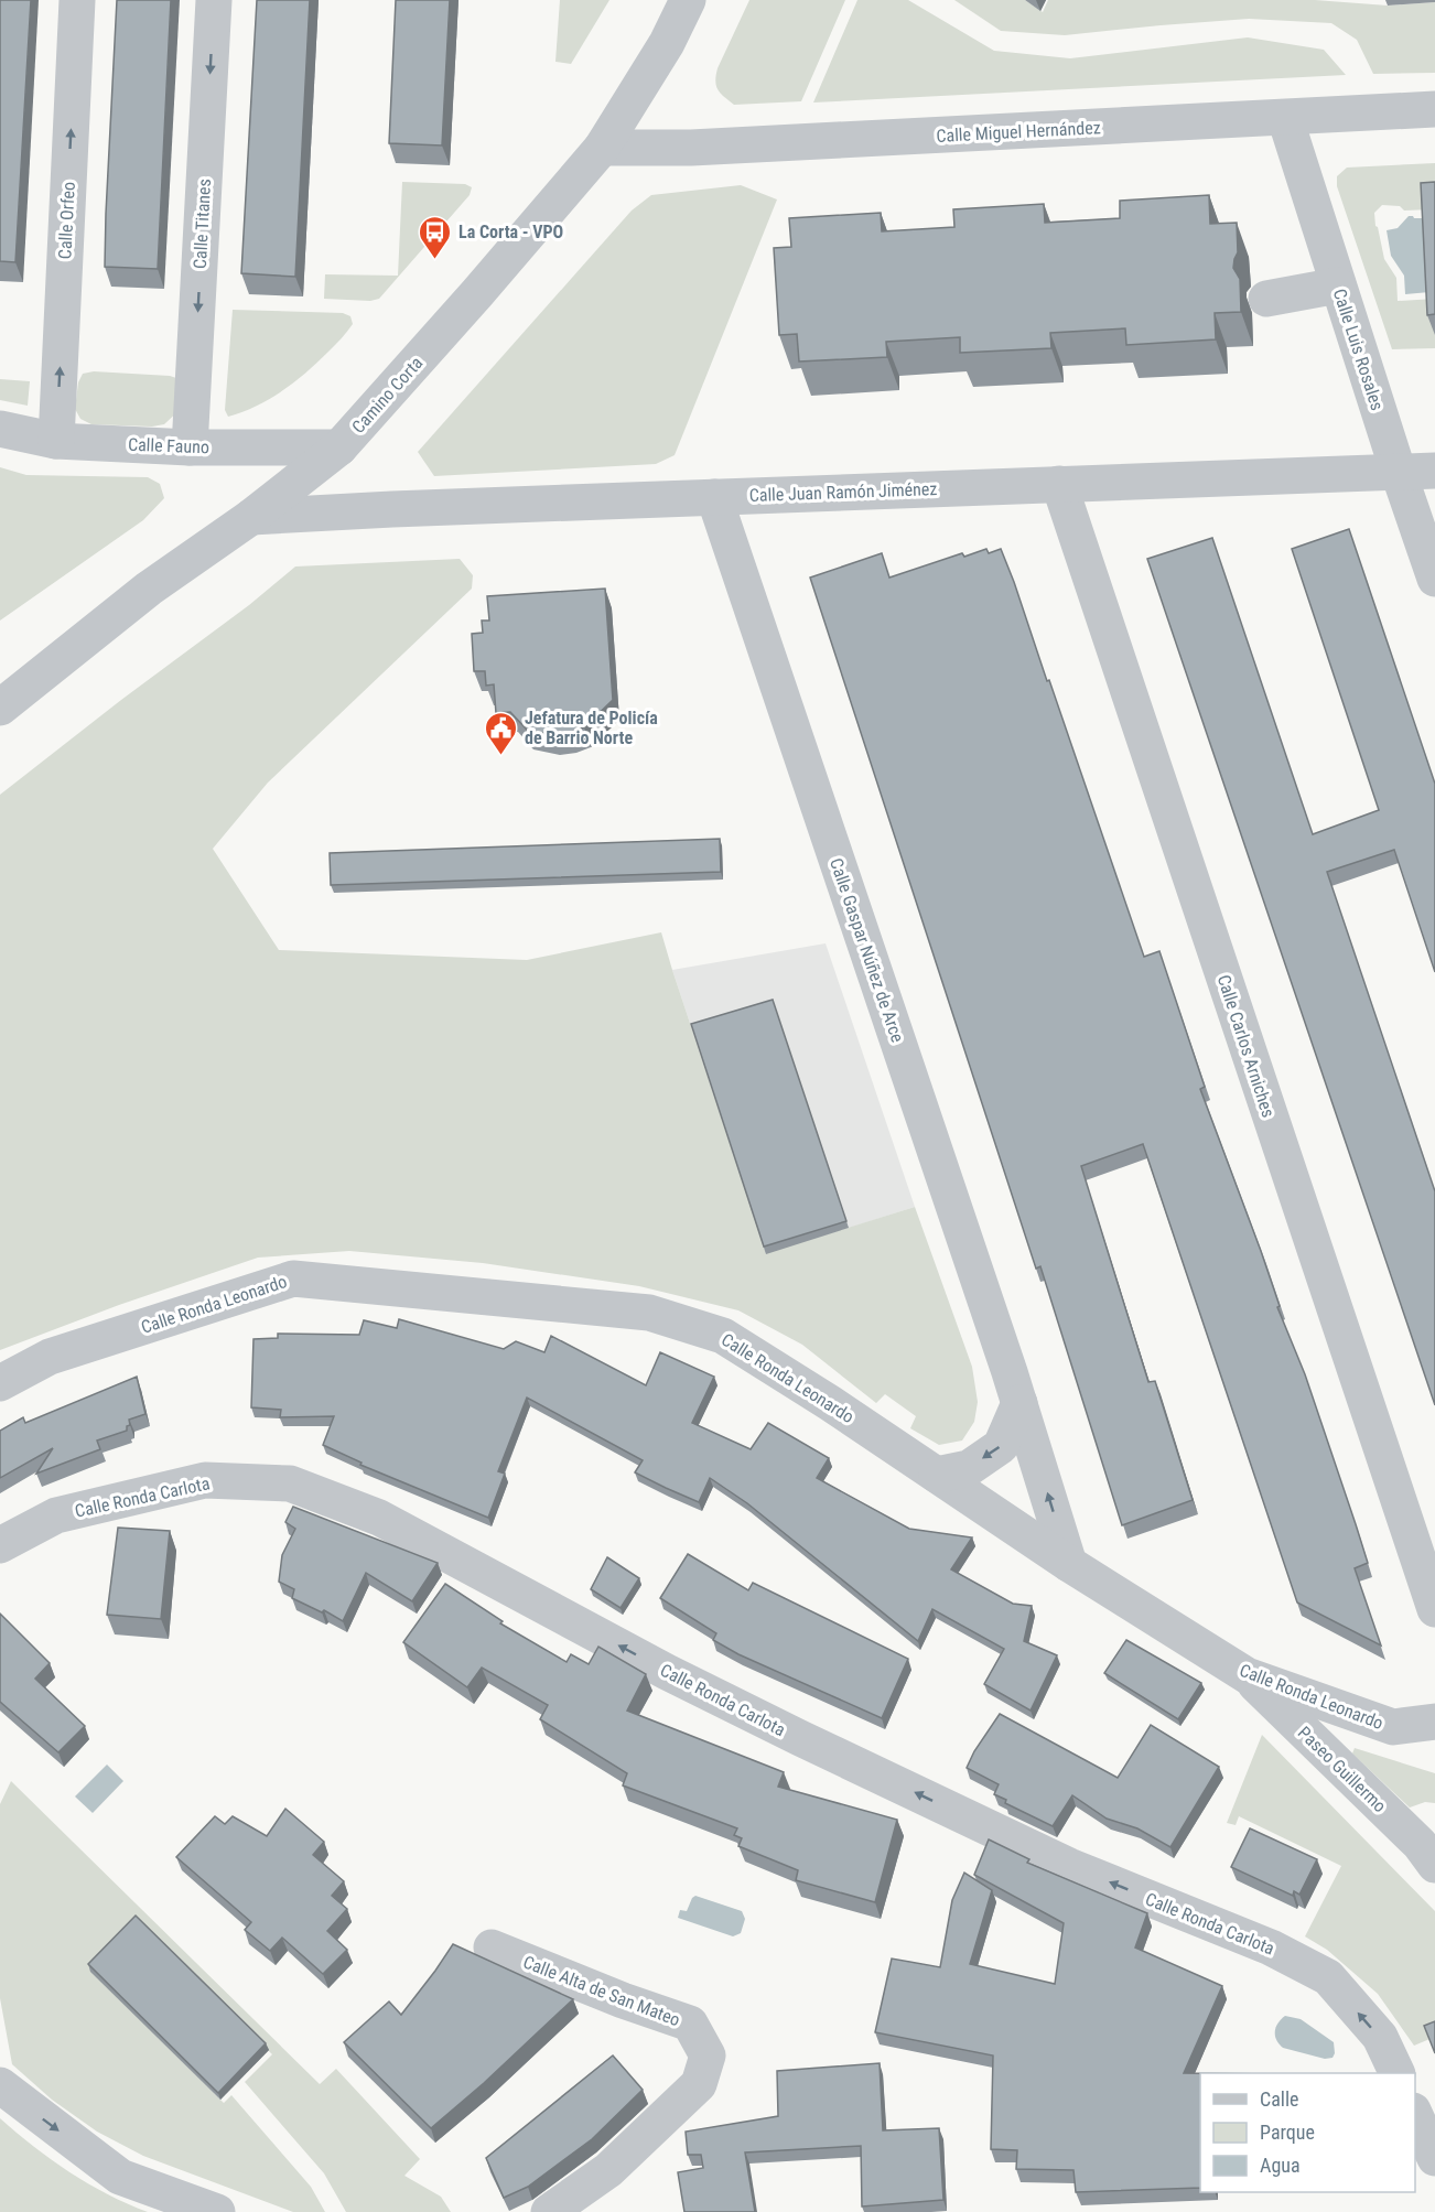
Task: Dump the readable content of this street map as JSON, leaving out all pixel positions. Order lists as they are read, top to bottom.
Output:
{
  "streets": {
    "street": [
      "Calle Miguel Hernández",
      "Calle Orfeo",
      "Calle Titanes",
      "Calle Luis Rosales",
      "Camino Corta",
      "Calle Fauno",
      "Calle Juan Ramón Jiménez",
      "Calle Gaspar Núñez de Arce",
      "Calle Carlos Arniches",
      "Calle Ronda Leonardo",
      "Calle Ronda Carlota",
      "Paseo Guillermo",
      "Calle Alta de San Mateo"
    ]
  },
  "crossings": [
    ["Calle Miguel Hernández", "Calle Luis Rosales"],
    ["Calle Miguel Hernández", "Camino Corta"],
    ["Calle Orfeo", "Calle Fauno"],
    ["Calle Titanes", "Calle Fauno"],
    ["Calle Luis Rosales", "Calle Juan Ramón Jiménez"],
    ["Camino Corta", "Calle Fauno"],
    ["Camino Corta", "Calle Juan Ramón Jiménez"],
    ["Calle Juan Ramón Jiménez", "Calle Gaspar Núñez de Arce"],
    ["Calle Juan Ramón Jiménez", "Calle Carlos Arniches"],
    ["Calle Gaspar Núñez de Arce", "Calle Ronda Leonardo"],
    ["Calle Ronda Leonardo", "Paseo Guillermo"]
  ],
  "one_way": ["Calle Orfeo", "Calle Titanes", "Calle Ronda Carlota"],
  "places": {
    "bus stop": ["La Corta - VPO"],
    "public building": ["Jefatura de Policía de Barrio Norte"]
  },
  "legend": ["Calle", "Parque", "Agua"]
}
